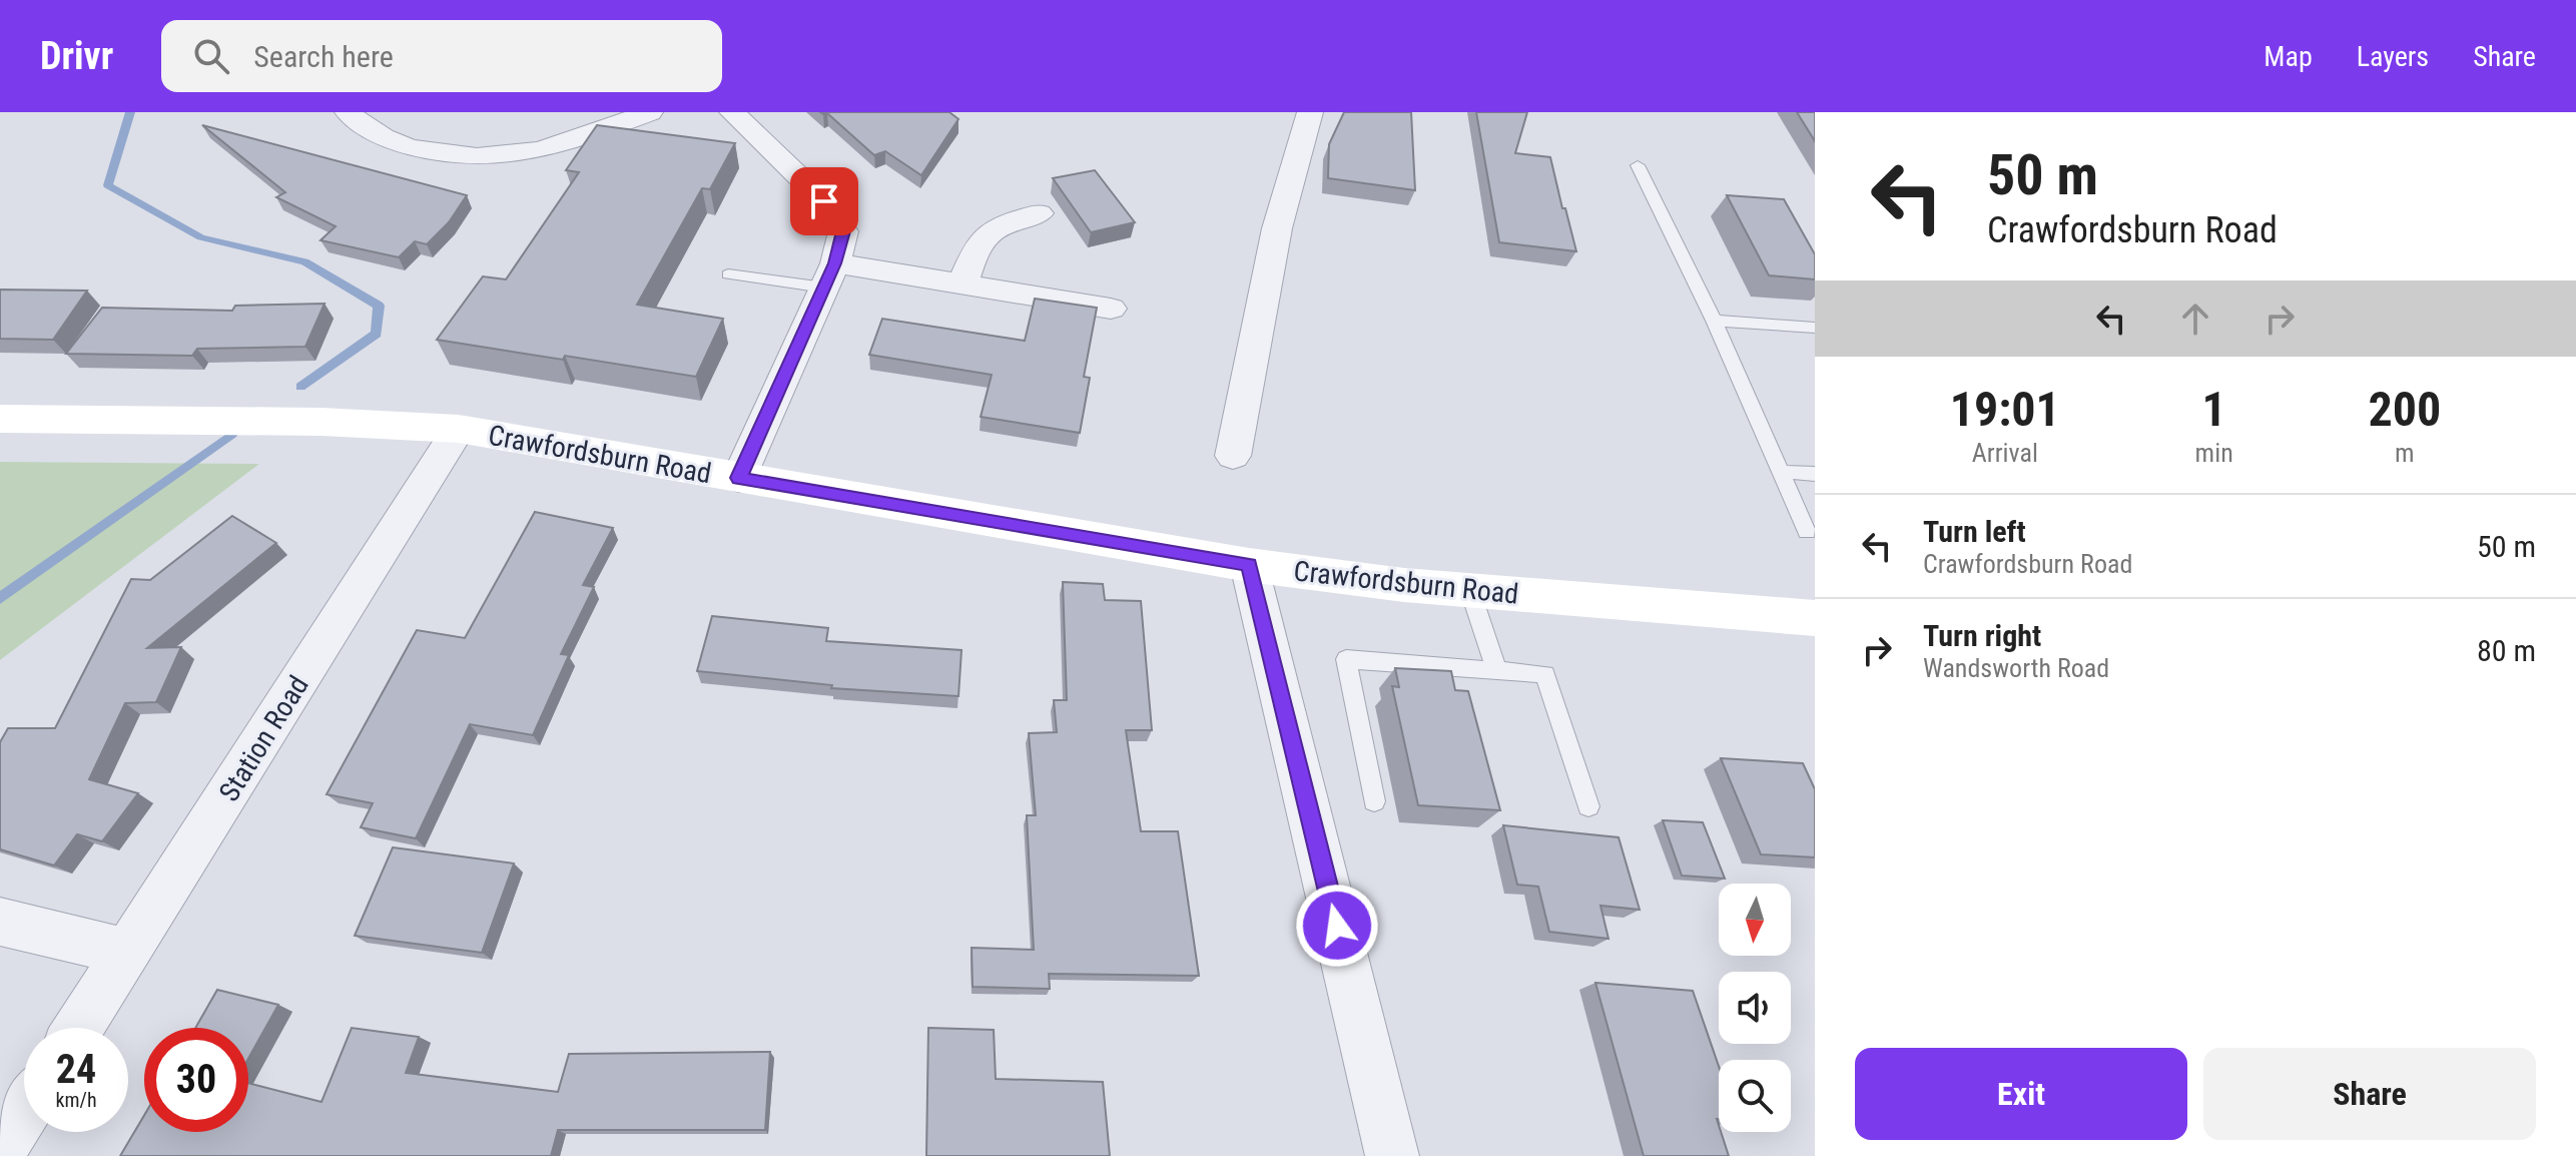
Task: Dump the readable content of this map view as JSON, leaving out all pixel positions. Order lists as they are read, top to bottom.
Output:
{
  "streets": {
    "main road": ["Crawfordsburn Road"],
    "street": ["Station Road"]
  },
  "crossings": [
    ["Crawfordsburn Road", "Station Road"]
  ],
  "north": "bottom",
  "page": {
    "header": "Drivr",
    "search": "Search here",
    "nav": ["Map", "Layers", "Share"],
    "turn": ["50 m", "Crawfordsburn Road"],
    "eta": [
      "19:01",
      "Arrival",
      "1",
      "min",
      "200",
      "m"
    ],
    "list": [
      {
        "name": "Turn left",
        "note": "Crawfordsburn Road",
        "value": "50 m"
      },
      {
        "name": "Turn right",
        "note": "Wandsworth Road",
        "value": "80 m"
      }
    ],
    "speed": "24 km/h",
    "limit": "30",
    "buttons": ["Exit", "Share"]
  }
}
